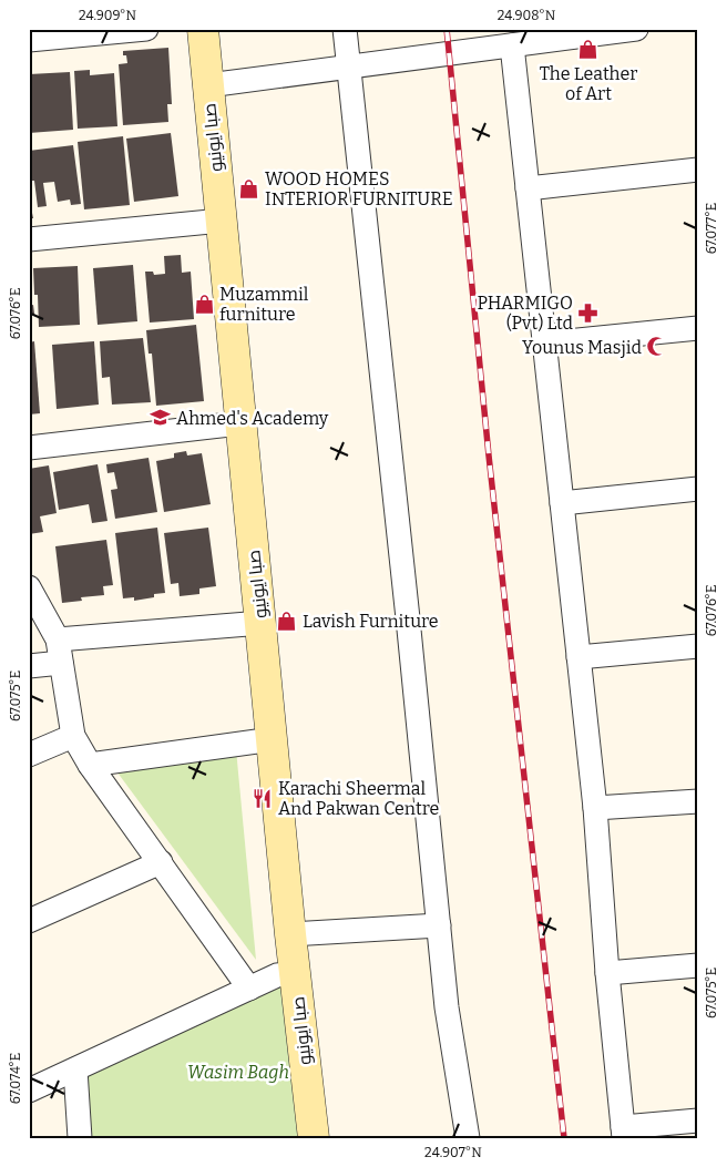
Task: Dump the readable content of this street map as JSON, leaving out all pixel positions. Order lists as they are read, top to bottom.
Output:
{
  "streets": {
    "main road": ["صبا ایونیو"]
  },
  "parks": ["Wasim Bagh"],
  "places": {
    "shop": [
      "The Leather of Art",
      "WOOD HOMES INTERIOR FURNITURE",
      "Muzammil furniture",
      "Lavish Furniture"
    ],
    "pharmacy": ["PHARMIGO (Pvt) Ltd"],
    "mosque": ["Younus Masjid"],
    "school or university": ["Ahmed's Academy"],
    "restaurant": ["Karachi Sheermal And Pakwan Centre"]
  },
  "coordinates": [
    "24.909°N",
    "24.908°N",
    "67.077°E",
    "67.076°E",
    "67.075°E",
    "67.074°E",
    "24.907°N"
  ]
}
